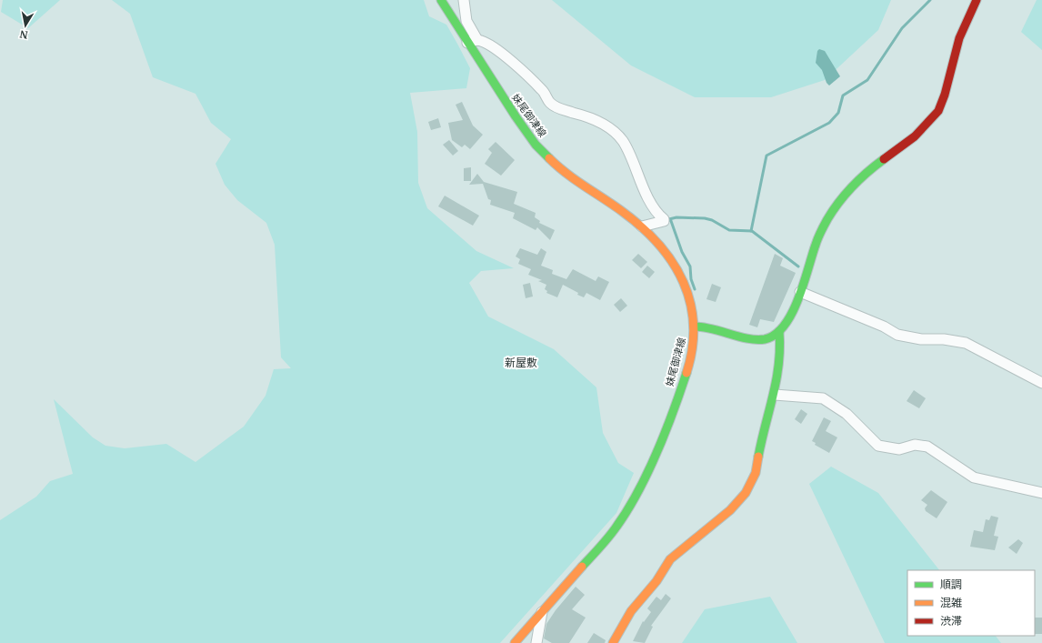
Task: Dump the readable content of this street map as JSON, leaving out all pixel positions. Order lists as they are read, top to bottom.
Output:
{
  "streets": {
    "street": ["妹尾御津線"]
  },
  "districts": ["新屋敷"],
  "legend": ["順調", "混雑", "渋滞"],
  "north": "bottom"
}
